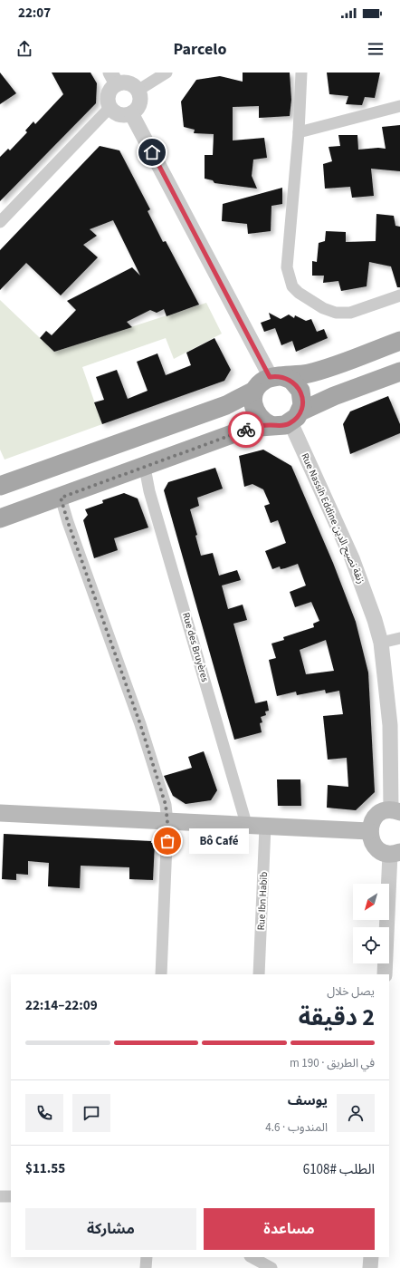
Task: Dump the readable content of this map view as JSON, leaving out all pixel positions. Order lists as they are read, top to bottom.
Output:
{
  "streets": {
    "street": ["Rue Nassih Eddine زنقة نصيح الدين", "Rue des Bruyères", "Rue Ibn Habib"]
  },
  "places": ["Bô Café"],
  "north": "bottom left",
  "page": {
    "status": "22:07",
    "header": "Parcelo",
    "bubble": "Bô Café",
    "heading": ["2 دقيقة", "يصل خلال", "22:09–22:14"],
    "panel": [
      "يوسف",
      "المندوب · 4.6",
      "الطلب #6108",
      "$11.55"
    ],
    "bar": "في الطريق · 190 m",
    "buttons": ["مساعدة", "مشاركة"]
  }
}
